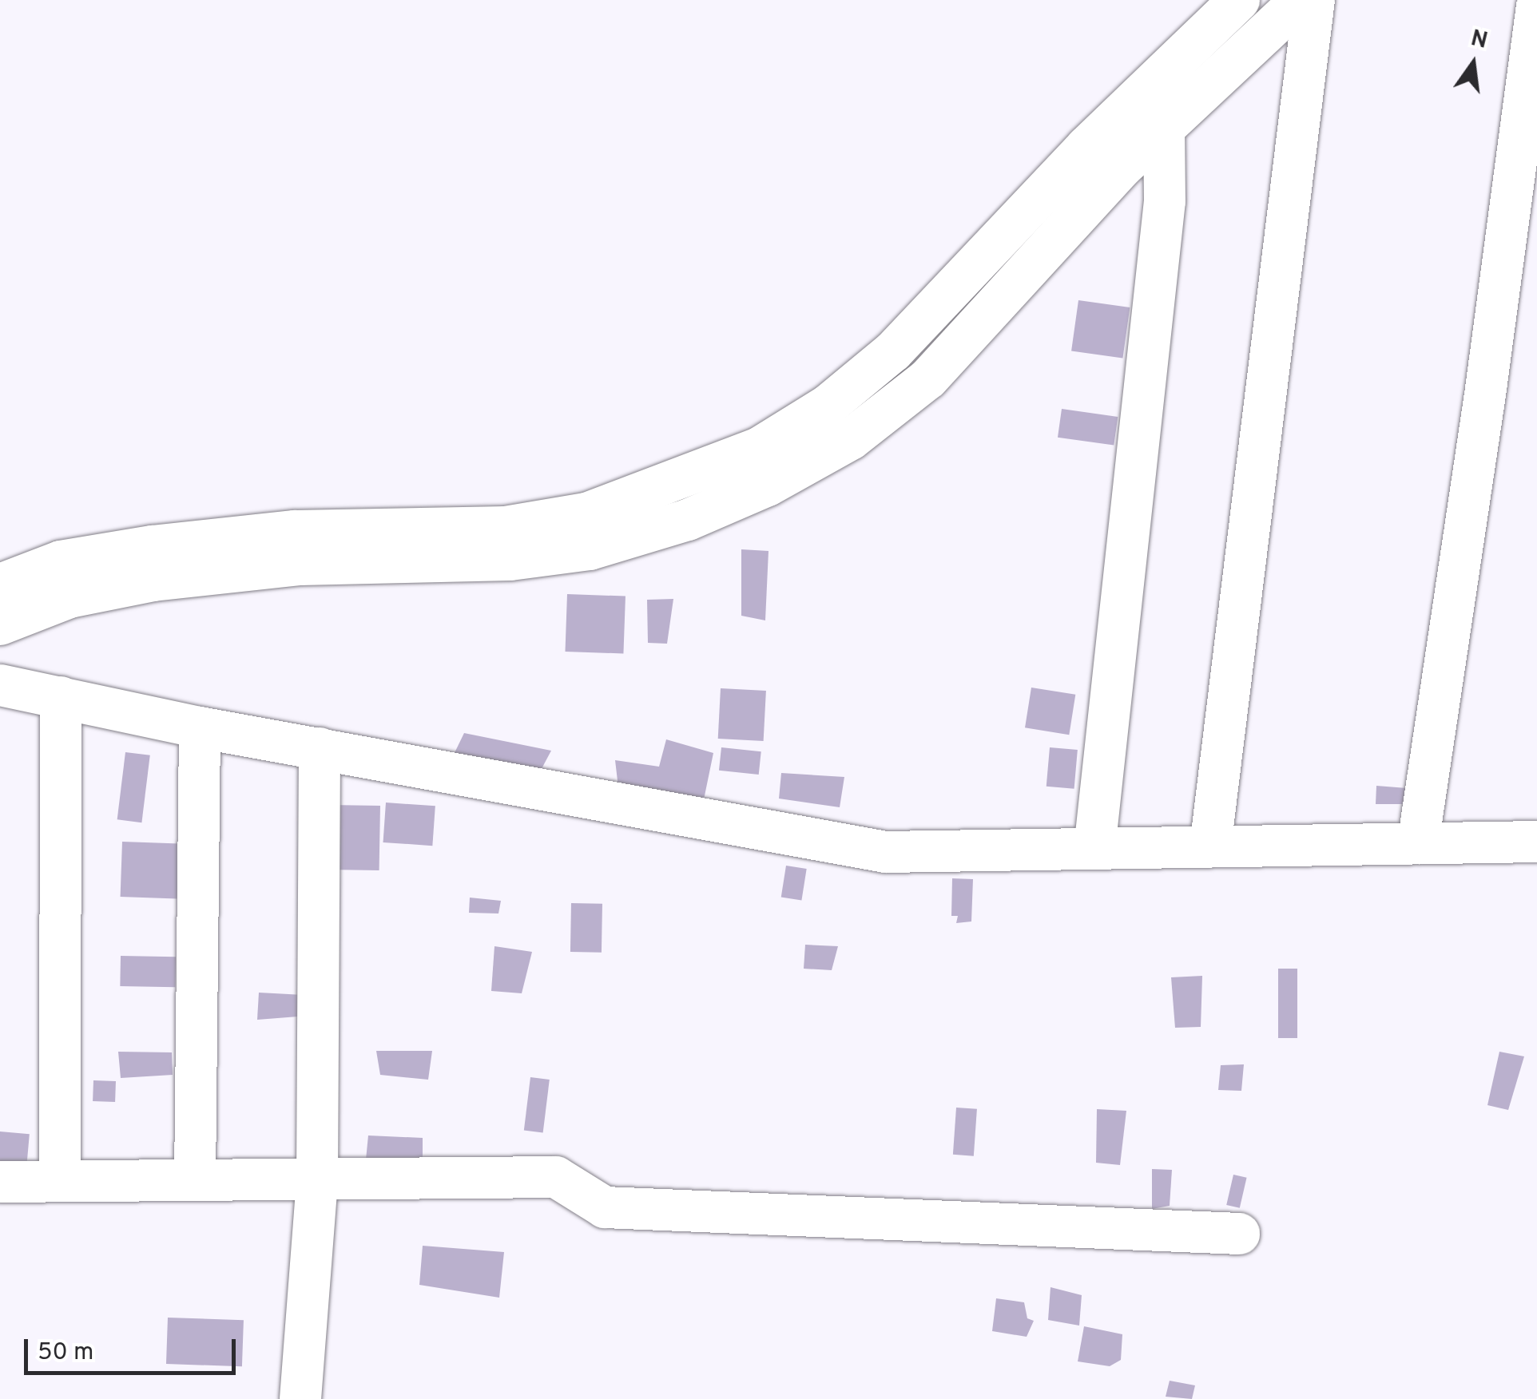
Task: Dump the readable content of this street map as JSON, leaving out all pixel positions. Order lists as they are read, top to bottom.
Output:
{
  "scale_bar": "50 m",
  "north": "top"
}
